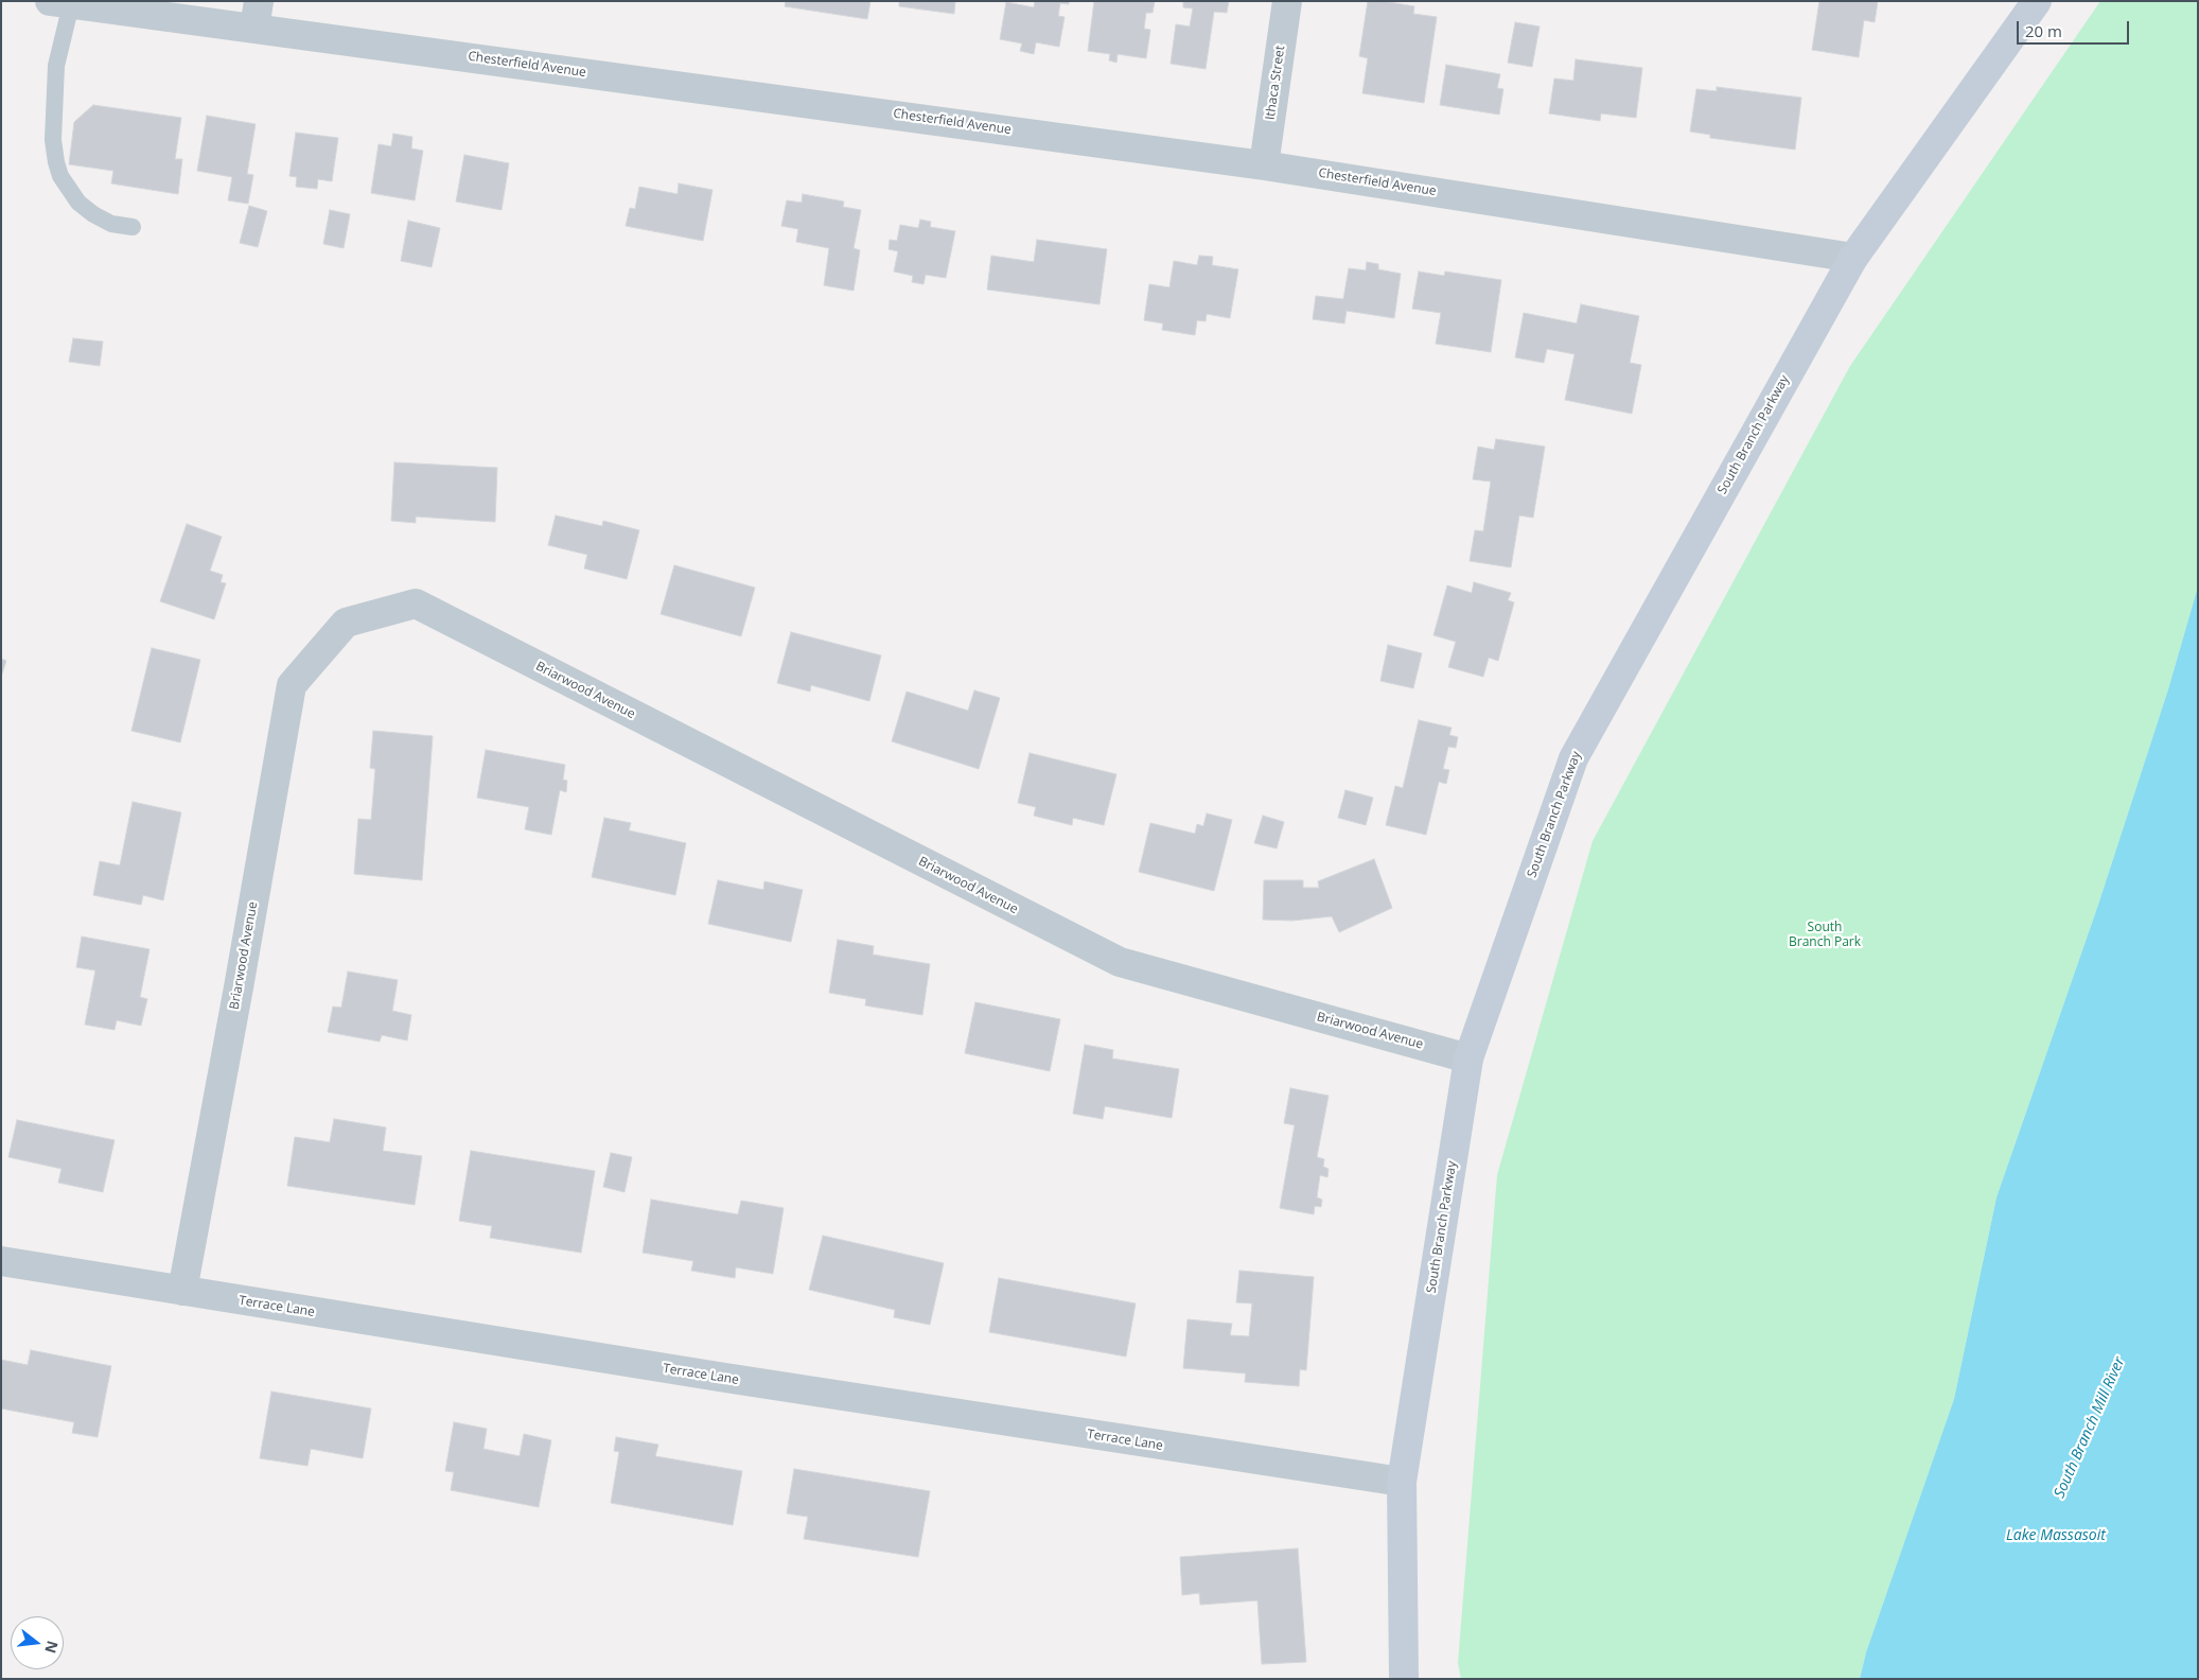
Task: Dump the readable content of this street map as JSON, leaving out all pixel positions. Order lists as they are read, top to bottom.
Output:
{
  "streets": {
    "main road": ["South Branch Parkway"],
    "street": [
      "Chesterfield Avenue",
      "Ithaca Street",
      "Briarwood Avenue",
      "Terrace Lane"
    ]
  },
  "crossings": [
    ["Chesterfield Avenue", "Ithaca Street"],
    ["Chesterfield Avenue", "South Branch Parkway"],
    ["South Branch Parkway", "Briarwood Avenue"],
    ["South Branch Parkway", "Terrace Lane"],
    ["Briarwood Avenue", "Terrace Lane"]
  ],
  "water": ["South Branch Mill River", "Lake Massasoit"],
  "parks": ["South Branch Park"],
  "scale_bar": "20 m",
  "north": "right"
}
